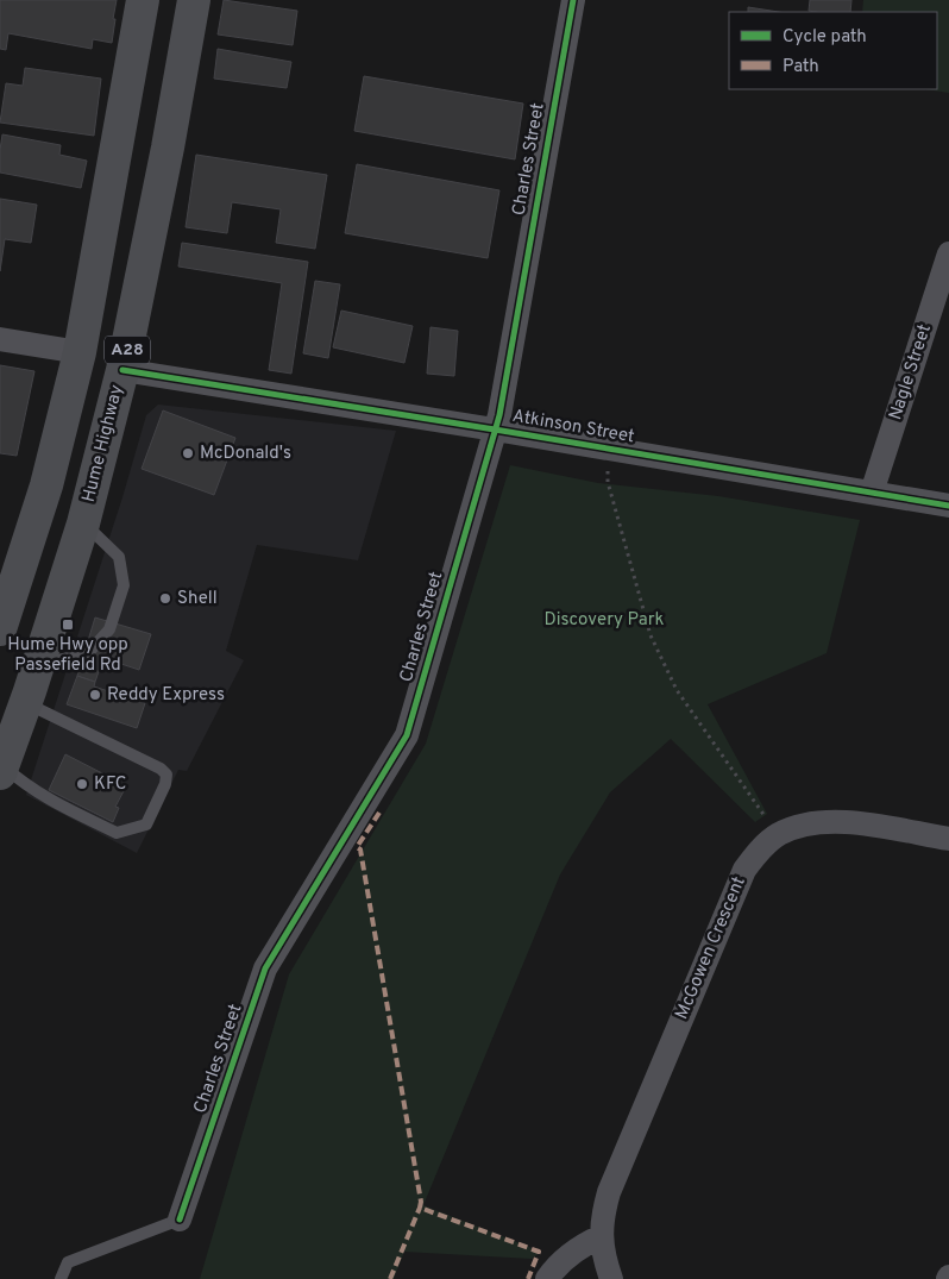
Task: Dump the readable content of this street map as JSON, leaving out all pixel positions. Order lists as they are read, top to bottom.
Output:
{
  "streets": {
    "highway": ["A28", "Hume Highway"],
    "street": [
      "Charles Street",
      "Nagle Street",
      "Atkinson Street",
      "McGowen Crescent"
    ]
  },
  "crossings": [
    ["Charles Street", "Atkinson Street"],
    ["Nagle Street", "Atkinson Street"],
    ["Atkinson Street", "Hume Highway"]
  ],
  "parks": ["Discovery Park"],
  "places": {
    "other": [
      "McDonald's",
      "Shell",
      "Reddy Express",
      "KFC"
    ],
    "transit": ["Hume Hwy opp Passefield Rd"]
  },
  "legend": ["Cycle path", "Path"]
}
